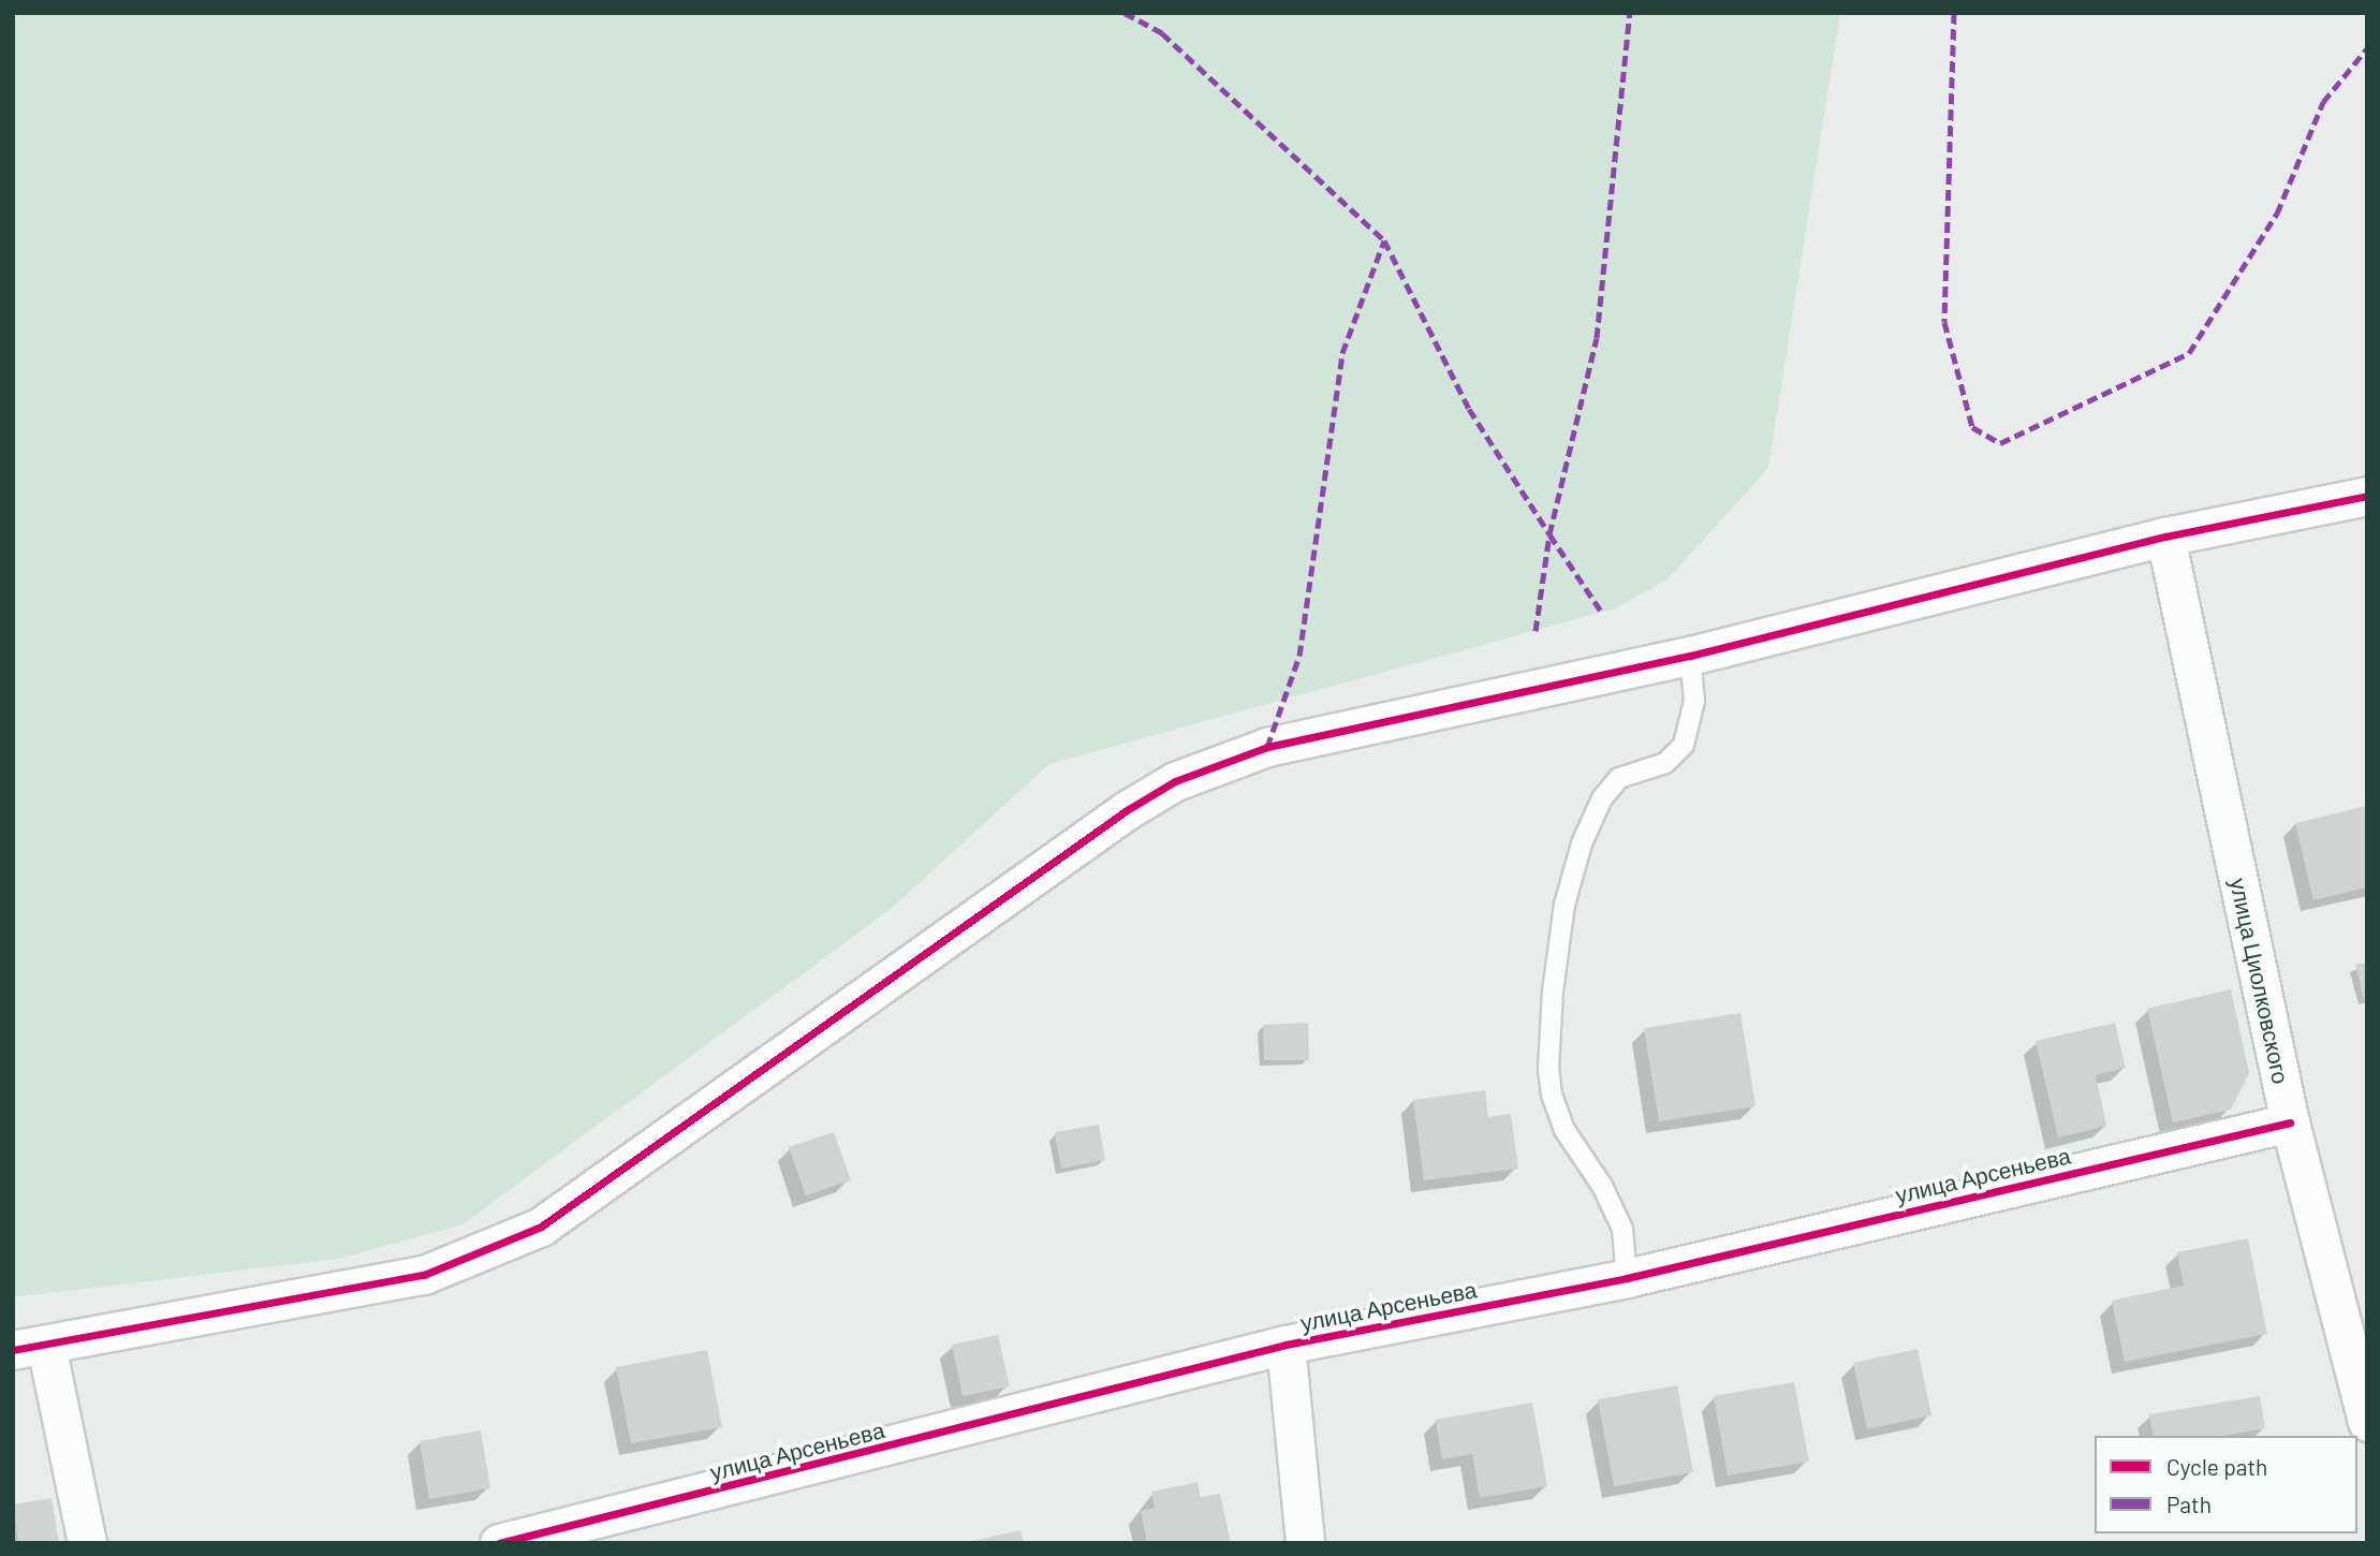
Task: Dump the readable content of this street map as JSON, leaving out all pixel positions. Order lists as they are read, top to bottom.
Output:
{
  "streets": {
    "street": ["улица Циолковского", "улица Арсеньева"]
  },
  "crossings": [
    ["улица Циолковского", "улица Арсеньева"]
  ],
  "legend": ["Cycle path", "Path"]
}
